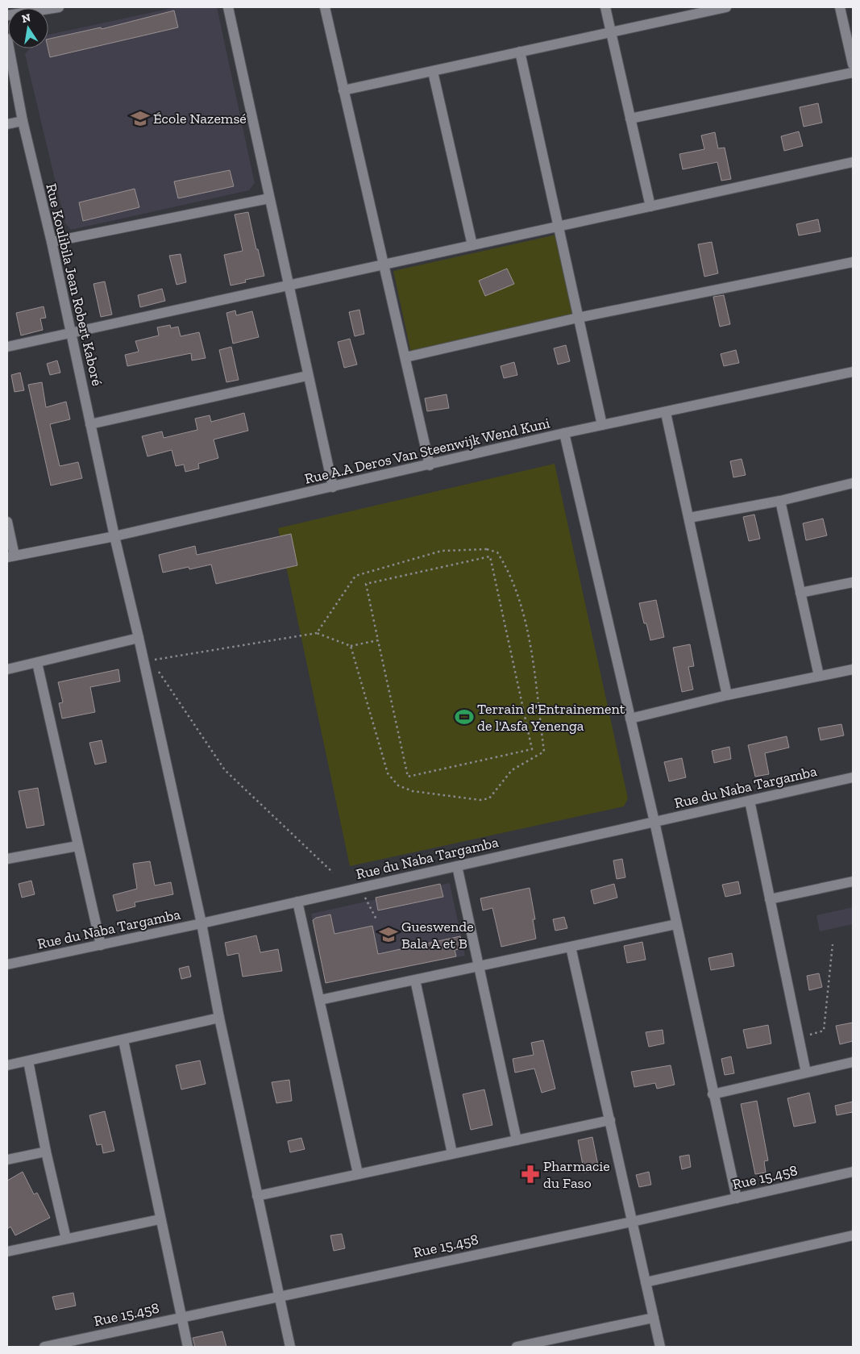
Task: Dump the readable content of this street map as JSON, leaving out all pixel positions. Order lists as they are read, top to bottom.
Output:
{
  "streets": {
    "street": [
      "Rue Koulibila Jean Robert Kaboré",
      "Rue A.A Deros Van Steenwijk Wend Kuni",
      "Rue du Naba Targamba",
      "Rue 15.458"
    ]
  },
  "crossings": [
    ["Rue Koulibila Jean Robert Kaboré", "Rue A.A Deros Van Steenwijk Wend Kuni"],
    ["Rue Koulibila Jean Robert Kaboré", "Rue du Naba Targamba"],
    ["Rue Koulibila Jean Robert Kaboré", "Rue 15.458"]
  ],
  "places": {
    "school or university": ["École Nazemsé", "Gueswende Bala A et B"],
    "sports": ["Terrain d'Entrainement de l'Asfa Yenenga"],
    "pharmacy": ["Pharmacie du Faso"]
  },
  "north": "top"
}
